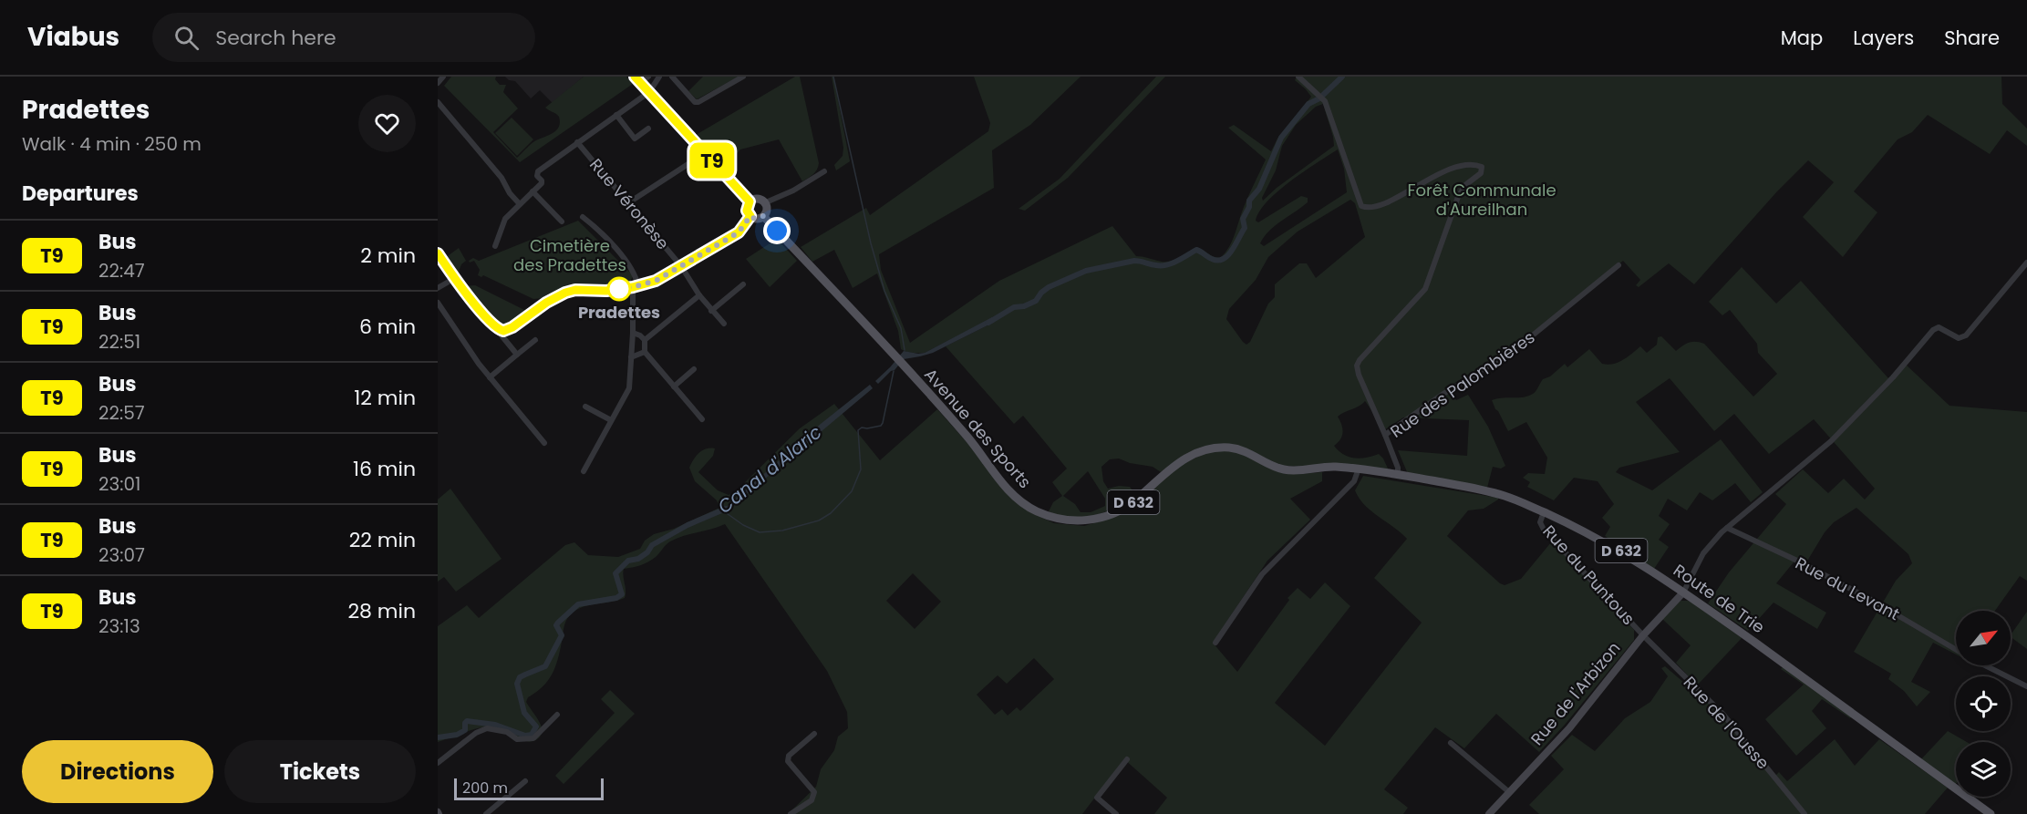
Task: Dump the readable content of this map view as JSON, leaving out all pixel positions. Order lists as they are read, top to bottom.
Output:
{
  "streets": {
    "main road": ["Avenue des Sports", "D 632", "Route de Trie"],
    "street": [
      "Rue Véronèse",
      "Rue des Palombières",
      "Rue du Puntous",
      "Rue du Levant",
      "Rue de l'Arbizon",
      "Rue de l'Ousse"
    ]
  },
  "crossings": [
    ["Rue des Palombières", "D 632"],
    ["Rue des Palombières", "Route de Trie"],
    ["Avenue des Sports", "D 632"],
    ["D 632", "Route de Trie"],
    ["Rue du Puntous", "Route de Trie"],
    ["Rue du Puntous", "Rue de l'Arbizon"],
    ["Rue du Puntous", "Rue de l'Ousse"],
    ["Route de Trie", "Rue de l'Arbizon"],
    ["Rue de l'Arbizon", "Rue de l'Ousse"]
  ],
  "water": ["Canal d'Alaric"],
  "parks": ["Forêt Communale d'Aureilhan", "Cimetière des Pradettes"],
  "places": ["Pradettes"],
  "lines": ["bus line T9"],
  "scale_bar": "200 m",
  "north": "top right",
  "page": {
    "header": "Viabus",
    "search": "Search here",
    "nav": ["Map", "Layers", "Share"],
    "heading": [
      ["Pradettes", "Walk · 4 min · 250 m"],
      "Departures"
    ],
    "on_map": "T9",
    "list": [
      {
        "mark": "T9",
        "name": "Bus",
        "note": "22:47",
        "value": "2 min"
      },
      {
        "mark": "T9",
        "name": "Bus",
        "note": "22:51",
        "value": "6 min"
      },
      {
        "mark": "T9",
        "name": "Bus",
        "note": "22:57",
        "value": "12 min"
      },
      {
        "mark": "T9",
        "name": "Bus",
        "note": "23:01",
        "value": "16 min"
      },
      {
        "mark": "T9",
        "name": "Bus",
        "note": "23:07",
        "value": "22 min"
      },
      {
        "mark": "T9",
        "name": "Bus",
        "note": "23:13",
        "value": "28 min"
      }
    ],
    "buttons": ["Directions", "Tickets"],
    "scale": "200 m"
  }
}
